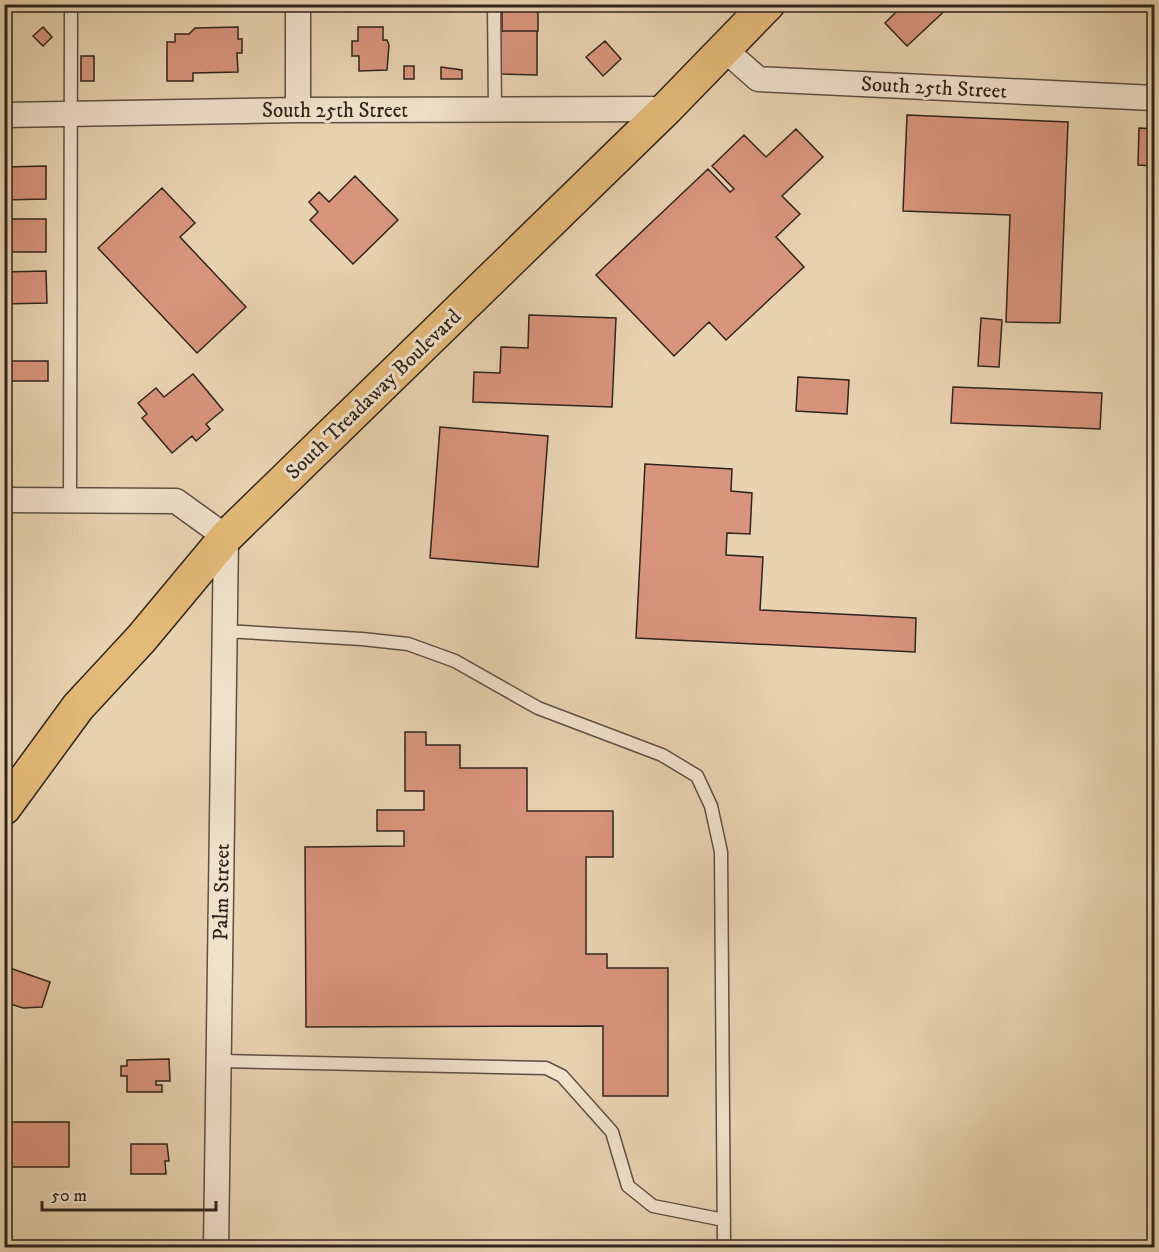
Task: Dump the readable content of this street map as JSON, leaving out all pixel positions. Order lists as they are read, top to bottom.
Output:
{
  "streets": {
    "main road": ["South Treadaway Boulevard"],
    "street": ["South 25th Street", "Palm Street"]
  },
  "crossings": [
    ["South 25th Street", "South Treadaway Boulevard"],
    ["South Treadaway Boulevard", "Palm Street"]
  ],
  "scale_bar": "50 m"
}
